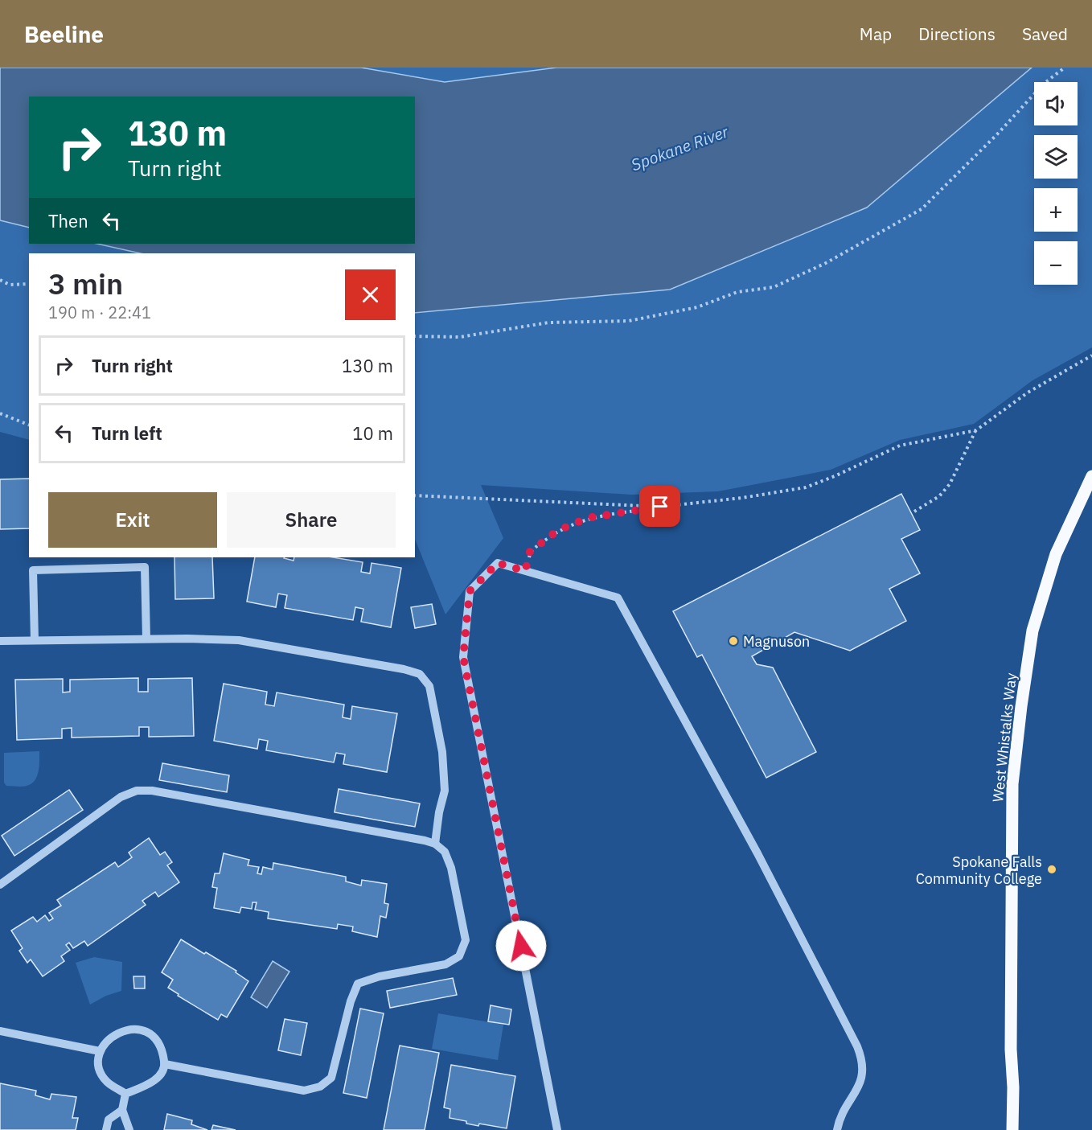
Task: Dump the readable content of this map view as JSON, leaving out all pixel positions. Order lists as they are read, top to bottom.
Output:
{
  "streets": {
    "main road": ["West Whistalks Way"]
  },
  "water": ["Spokane River"],
  "places": ["Magnuson", "Spokane Falls Community College"],
  "page": {
    "header": "Beeline",
    "nav": ["Map", "Directions", "Saved"],
    "map_buttons": ["+", "−"],
    "turn": ["130 m", "Turn right"],
    "then": "Then",
    "heading": ["3 min", "190 m · 22:41"],
    "list": [
      {
        "name": "Turn right",
        "value": "130 m"
      },
      {
        "name": "Turn left",
        "value": "10 m"
      }
    ],
    "buttons": ["Exit", "Share"]
  }
}
